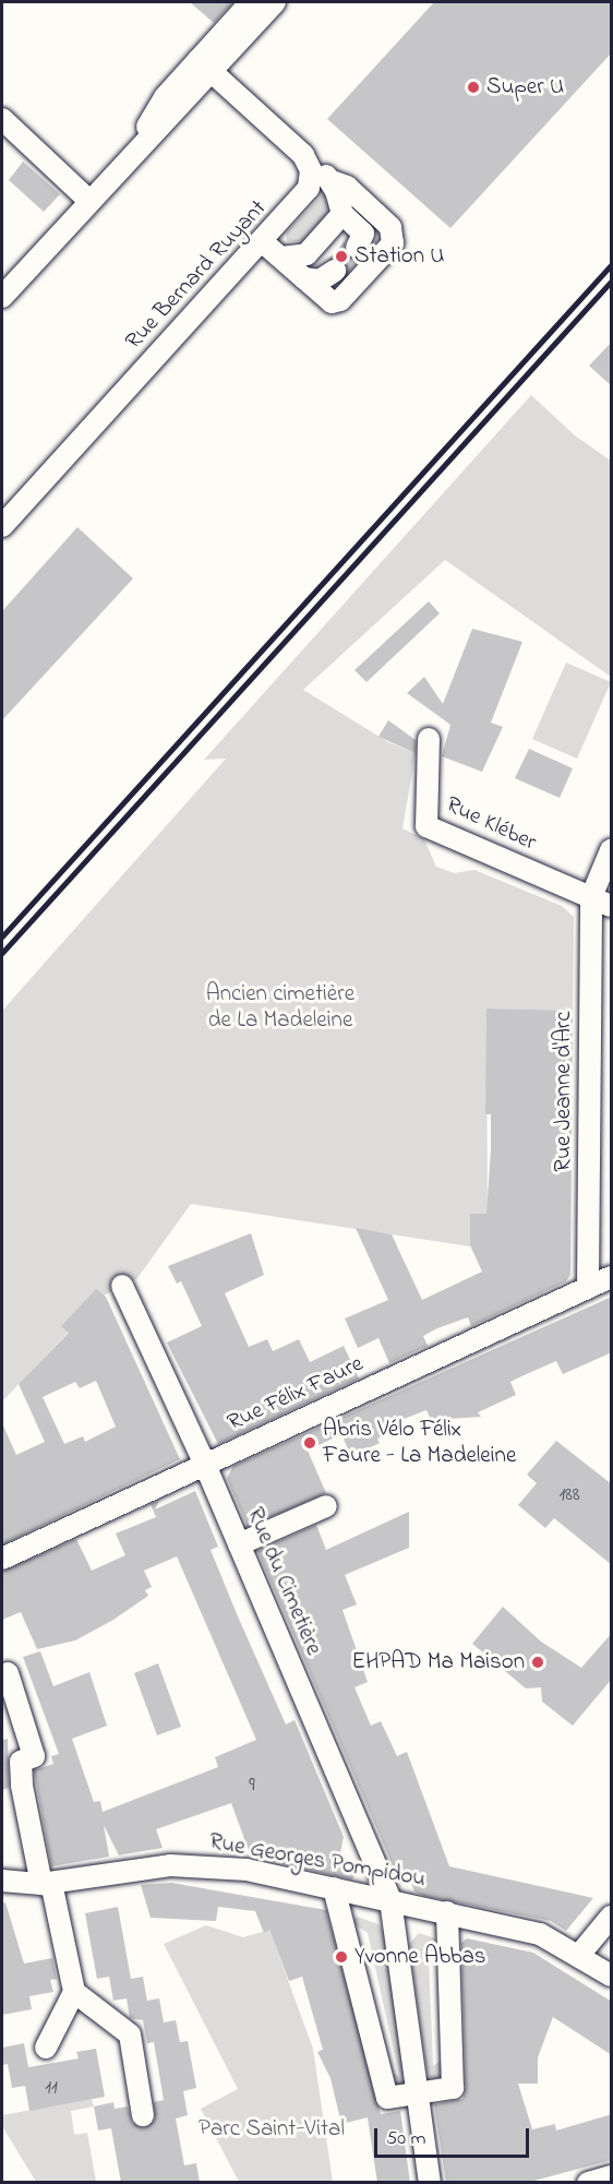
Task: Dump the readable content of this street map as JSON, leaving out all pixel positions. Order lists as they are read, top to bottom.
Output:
{
  "streets": {
    "street": [
      "Rue Bernard Ruyant",
      "Rue Kléber",
      "Rue Jeanne d'Arc",
      "Rue Félix Faure",
      "Rue du Cimetière",
      "Rue Georges Pompidou"
    ]
  },
  "crossings": [
    ["Rue Kléber", "Rue Jeanne d'Arc"],
    ["Rue Jeanne d'Arc", "Rue Félix Faure"],
    ["Rue Félix Faure", "Rue du Cimetière"],
    ["Rue du Cimetière", "Rue Georges Pompidou"]
  ],
  "parks": ["Ancien cimetière de La Madeleine", "Parc Saint-Vital"],
  "places": [
    "Super U",
    "Station U",
    "Abris Vélo Félix Faure - La Madeleine",
    "EHPAD Ma Maison",
    "Yvonne Abbas"
  ],
  "house_numbers": ["188", "9", "11"],
  "scale_bar": "50 m"
}
